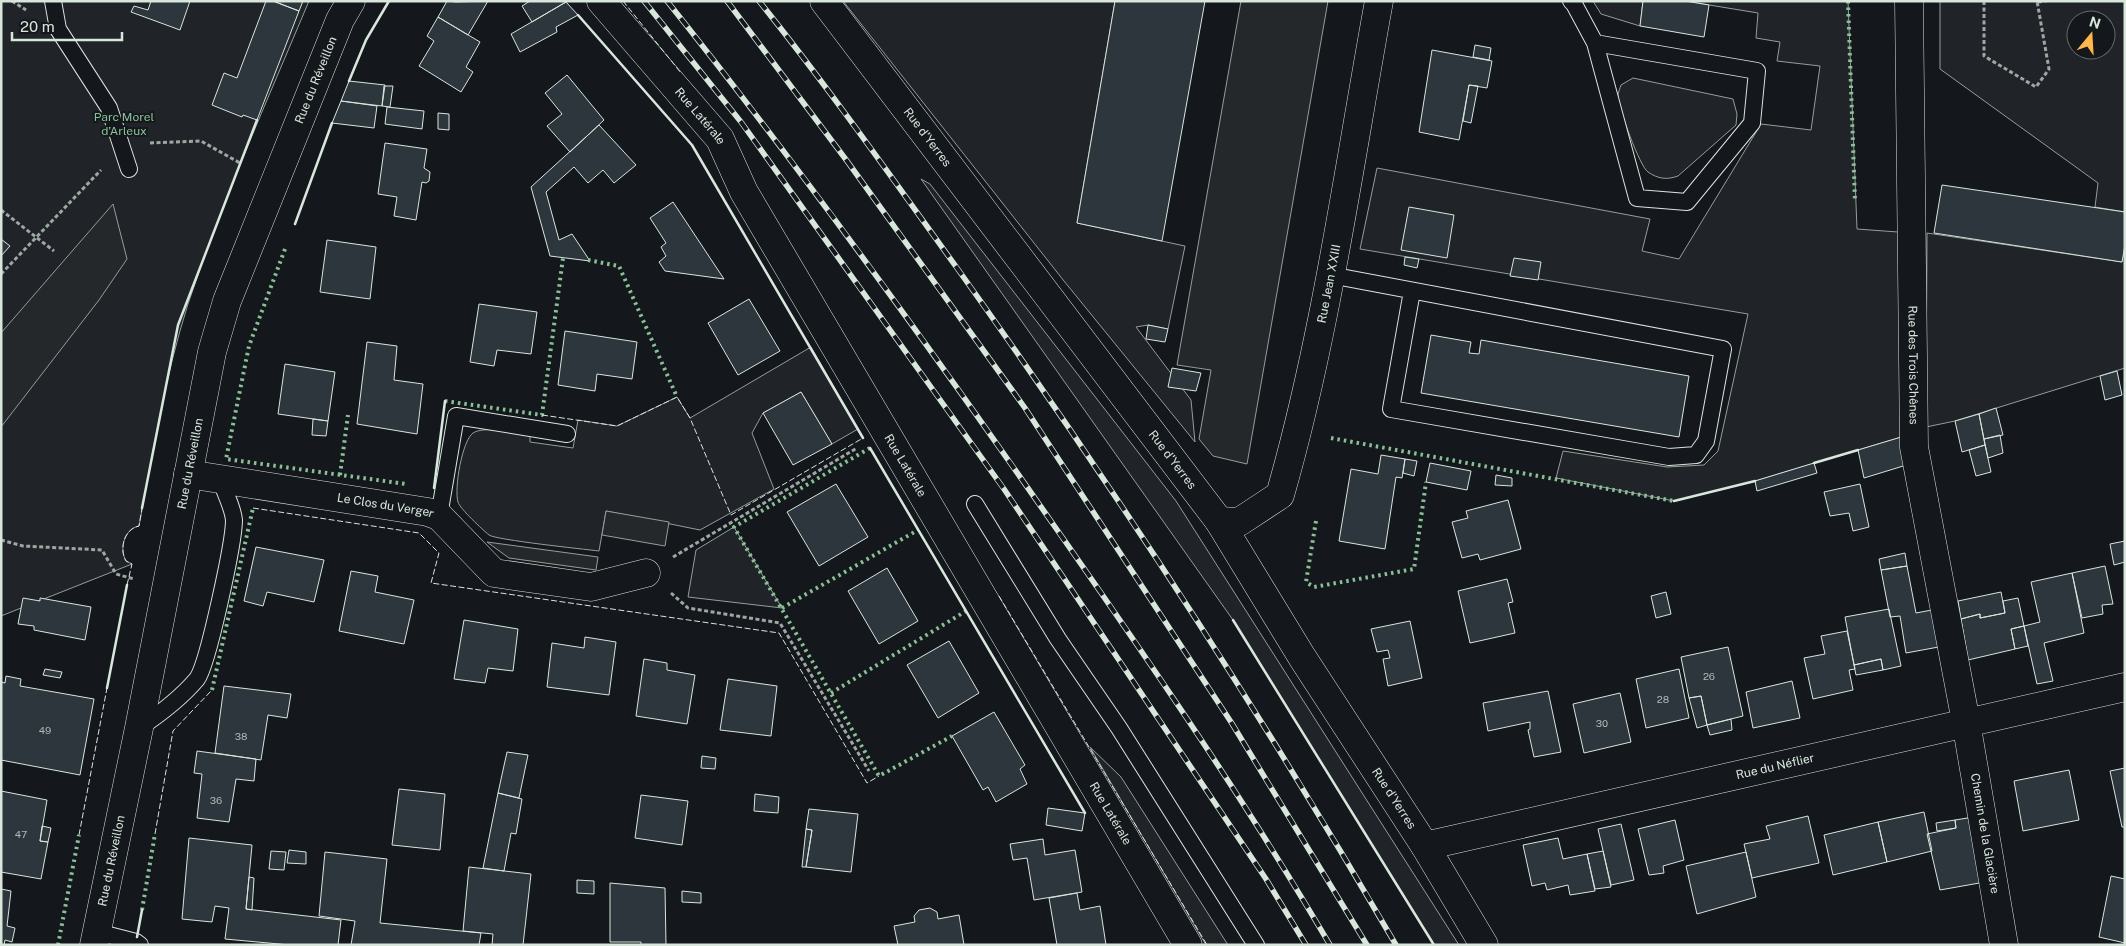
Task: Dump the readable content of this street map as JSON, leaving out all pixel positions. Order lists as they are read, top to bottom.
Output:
{
  "streets": {
    "street": [
      "Rue du Réveillon",
      "Rue Latérale",
      "Rue d'Yerres",
      "Rue Jean XXIII",
      "Rue des Trois Chênes",
      "Le Clos du Verger",
      "Rue du Néflier",
      "Chemin de la Glacière"
    ]
  },
  "crossings": [
    ["Rue du Réveillon", "Le Clos du Verger"],
    ["Rue d'Yerres", "Rue Jean XXIII"],
    ["Rue d'Yerres", "Rue du Néflier"],
    ["Rue des Trois Chênes", "Rue du Néflier"],
    ["Rue des Trois Chênes", "Chemin de la Glacière"],
    ["Rue du Néflier", "Chemin de la Glacière"]
  ],
  "parks": ["Parc Morel d’Arleux"],
  "house_numbers": [
    "26",
    "28",
    "30",
    "49",
    "38",
    "36",
    "47"
  ],
  "scale_bar": "20 m",
  "north": "top"
}
